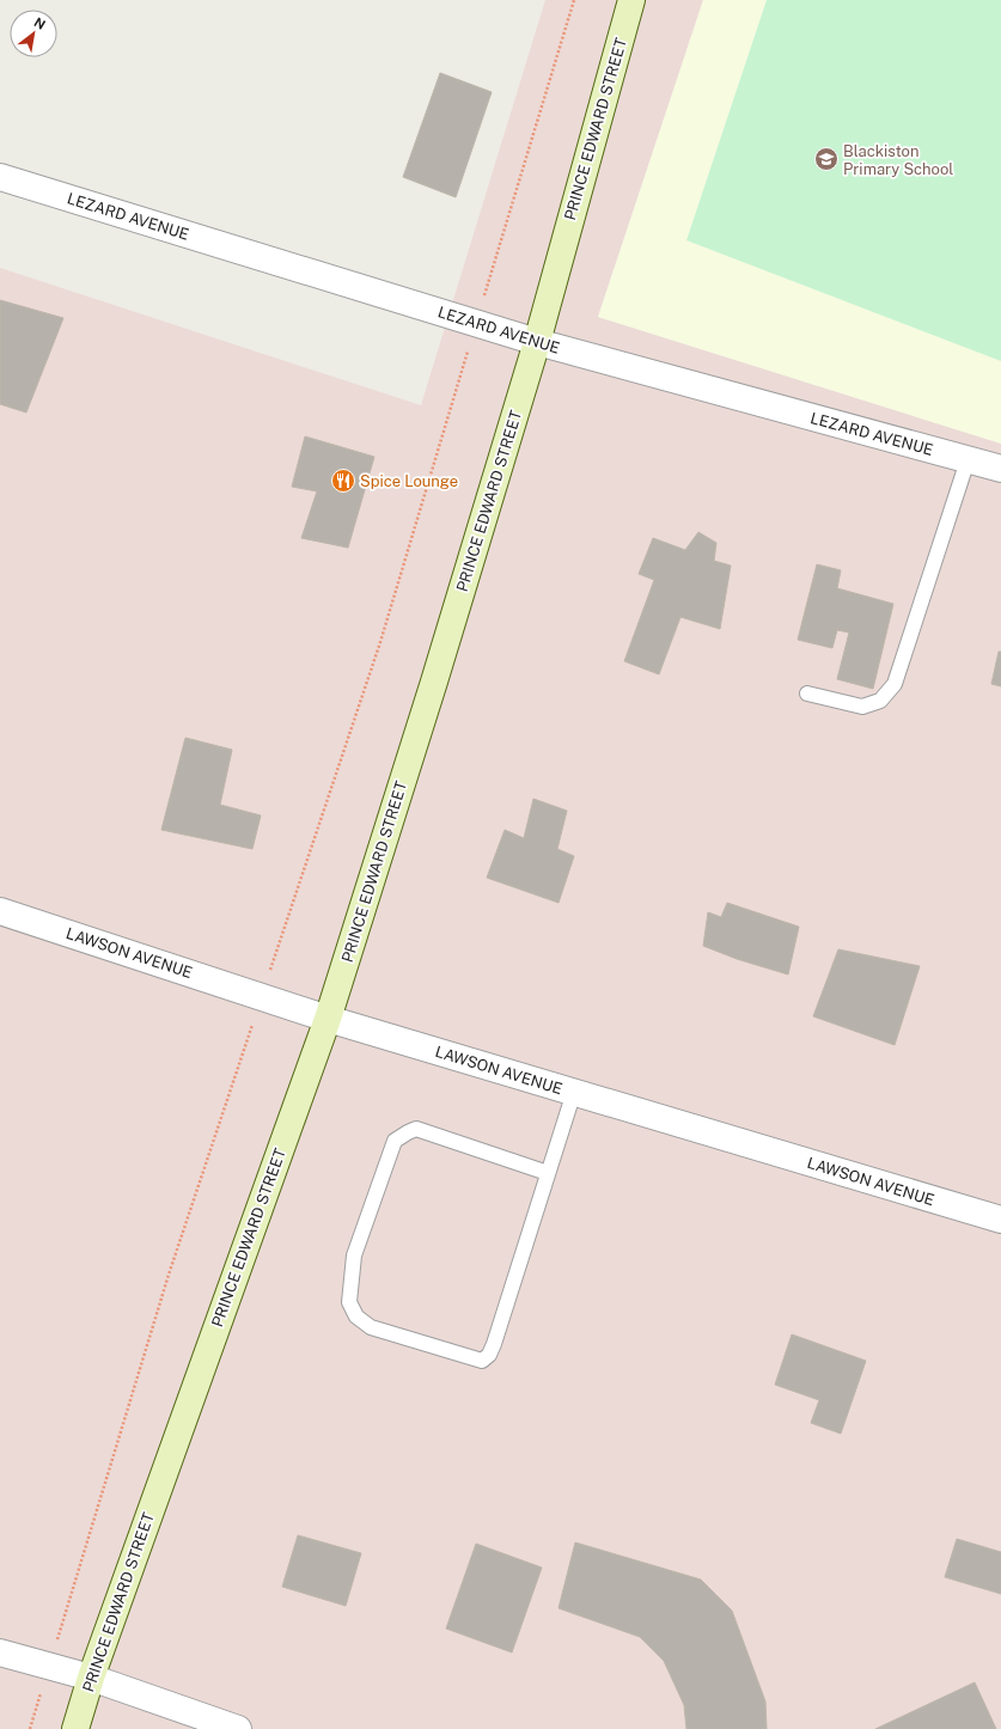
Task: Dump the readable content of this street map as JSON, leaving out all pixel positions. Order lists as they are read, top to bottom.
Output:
{
  "streets": {
    "main road": ["PRINCE EDWARD STREET"],
    "street": ["LEZARD AVENUE", "LAWSON AVENUE"]
  },
  "crossings": [
    ["PRINCE EDWARD STREET", "LEZARD AVENUE"],
    ["PRINCE EDWARD STREET", "LAWSON AVENUE"]
  ],
  "places": {
    "school or university": ["Blackiston Primary School"],
    "restaurant": ["Spice Lounge"]
  },
  "north": "top right"
}
